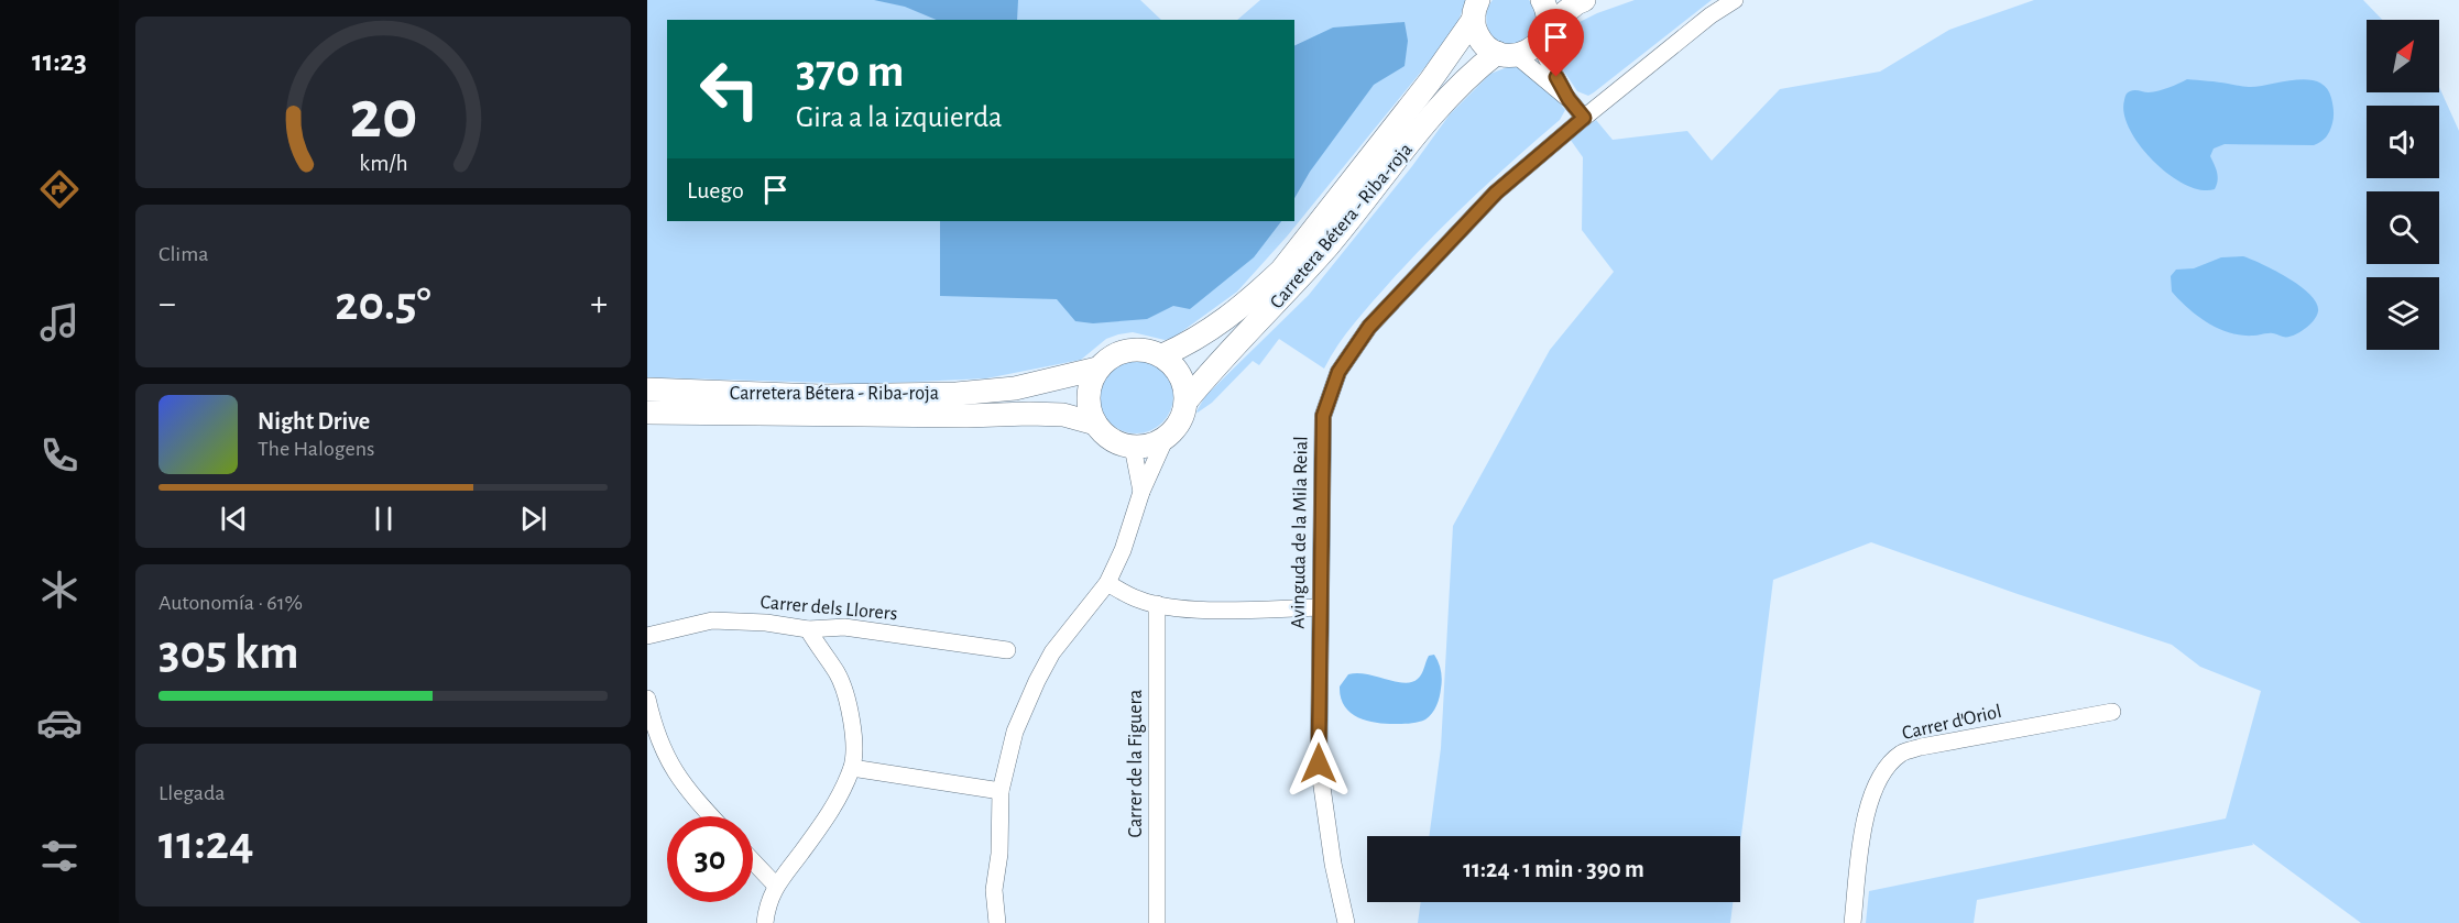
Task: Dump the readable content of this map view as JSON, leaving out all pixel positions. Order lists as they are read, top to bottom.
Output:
{
  "streets": {
    "main road": ["Carretera Bétera - Riba-roja"],
    "street": [
      "Avinguda de la Mila Reial",
      "Carrer dels Llorers",
      "Carrer d'Oriol",
      "Carrer de la Figuera"
    ]
  },
  "north": "top right",
  "page": {
    "tabs": "11:23",
    "turn": ["370 m", "Gira a la izquierda"],
    "then": "Luego",
    "tile": [
      "Clima",
      ["Autonomía · 61%", "305 km"],
      ["Llegada", "11:24"]
    ],
    "heat": ["−", "20.5°", "+"],
    "song": ["Night Drive", "The Halogens"],
    "limit": "30",
    "trip": "11:24 · 1 min · 390 m",
    "gauge": ["20", "km/h"]
  }
}
